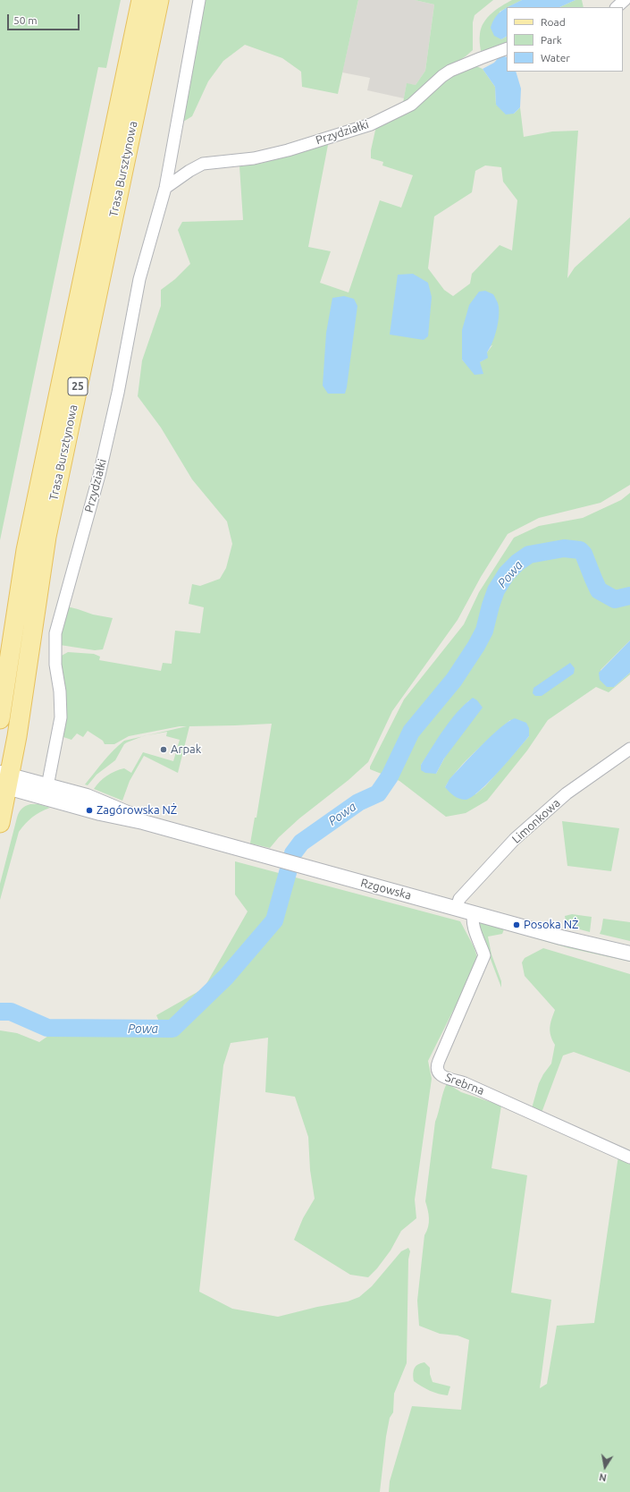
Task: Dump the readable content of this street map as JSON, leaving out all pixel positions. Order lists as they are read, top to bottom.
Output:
{
  "streets": {
    "main road": ["Trasa Bursztynowa", "25"],
    "street": [
      "Przydziałki",
      "Limonkowa",
      "Rzgowska",
      "Srebrna"
    ]
  },
  "crossings": [
    ["Limonkowa", "Rzgowska"],
    ["Rzgowska", "Srebrna"]
  ],
  "water": ["Powa"],
  "places": ["Arpak", "Zagórowska NŻ", "Posoka NŻ"],
  "legend": ["Road", "Park", "Water"],
  "scale_bar": "50 m",
  "north": "bottom"
}
